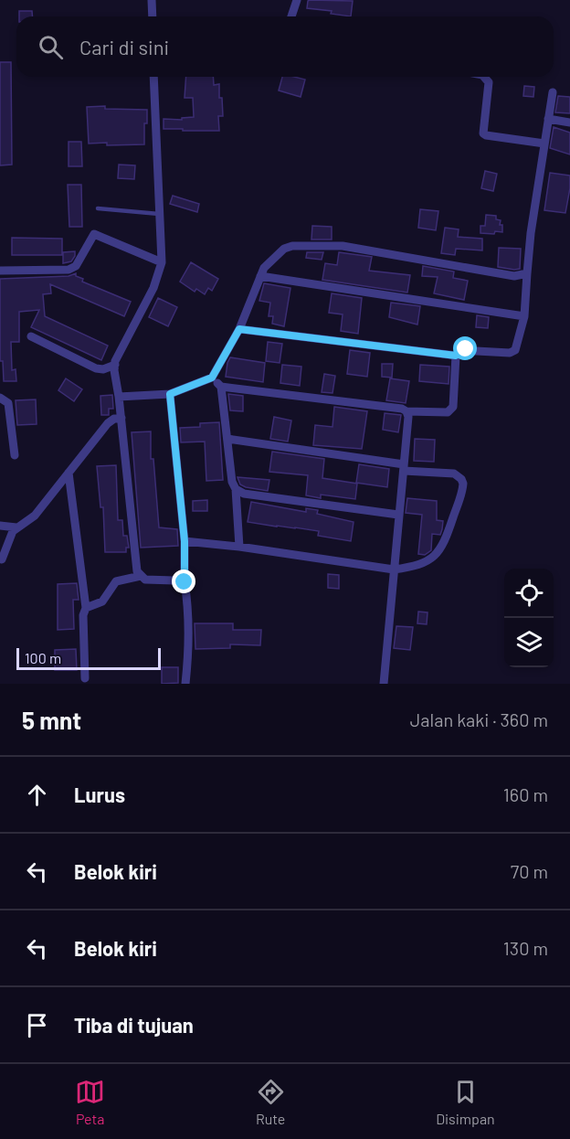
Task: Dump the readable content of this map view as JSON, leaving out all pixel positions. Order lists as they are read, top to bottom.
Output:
{
  "scale_bar": "100 m",
  "page": {
    "search": "Cari di sini",
    "scale": "100 m",
    "heading": ["5 mnt", "Jalan kaki · 360 m"],
    "list": [
      ["Lurus", "160 m"],
      ["Belok kiri", "70 m"],
      ["Belok kiri", "130 m"],
      "Tiba di tujuan"
    ],
    "nav": ["Peta", "Rute", "Disimpan"]
  }
}
